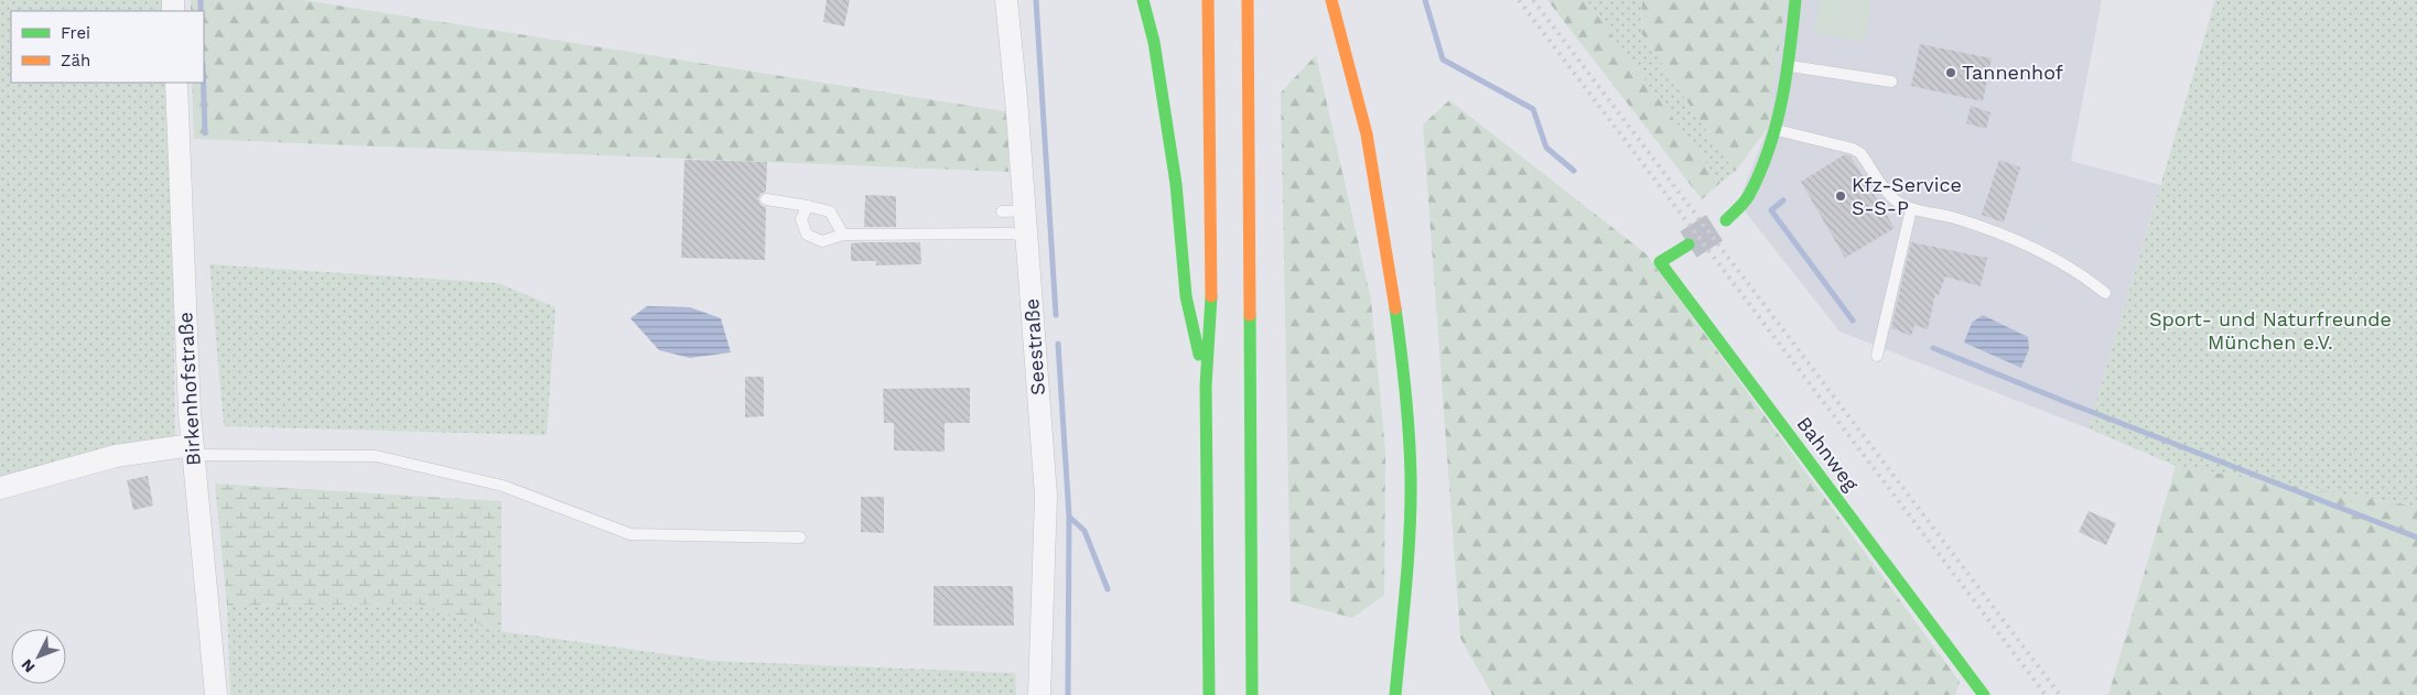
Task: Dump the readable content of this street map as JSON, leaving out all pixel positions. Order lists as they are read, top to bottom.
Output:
{
  "streets": {
    "main road": ["Bahnweg"],
    "street": ["Seestraße", "Birkenhofstraße"]
  },
  "parks": ["Sport- und Naturfreunde München e.V."],
  "places": ["Tannenhof", "Kfz-Service S-S-P"],
  "legend": ["Frei", "Zäh"],
  "north": "bottom left"
}
